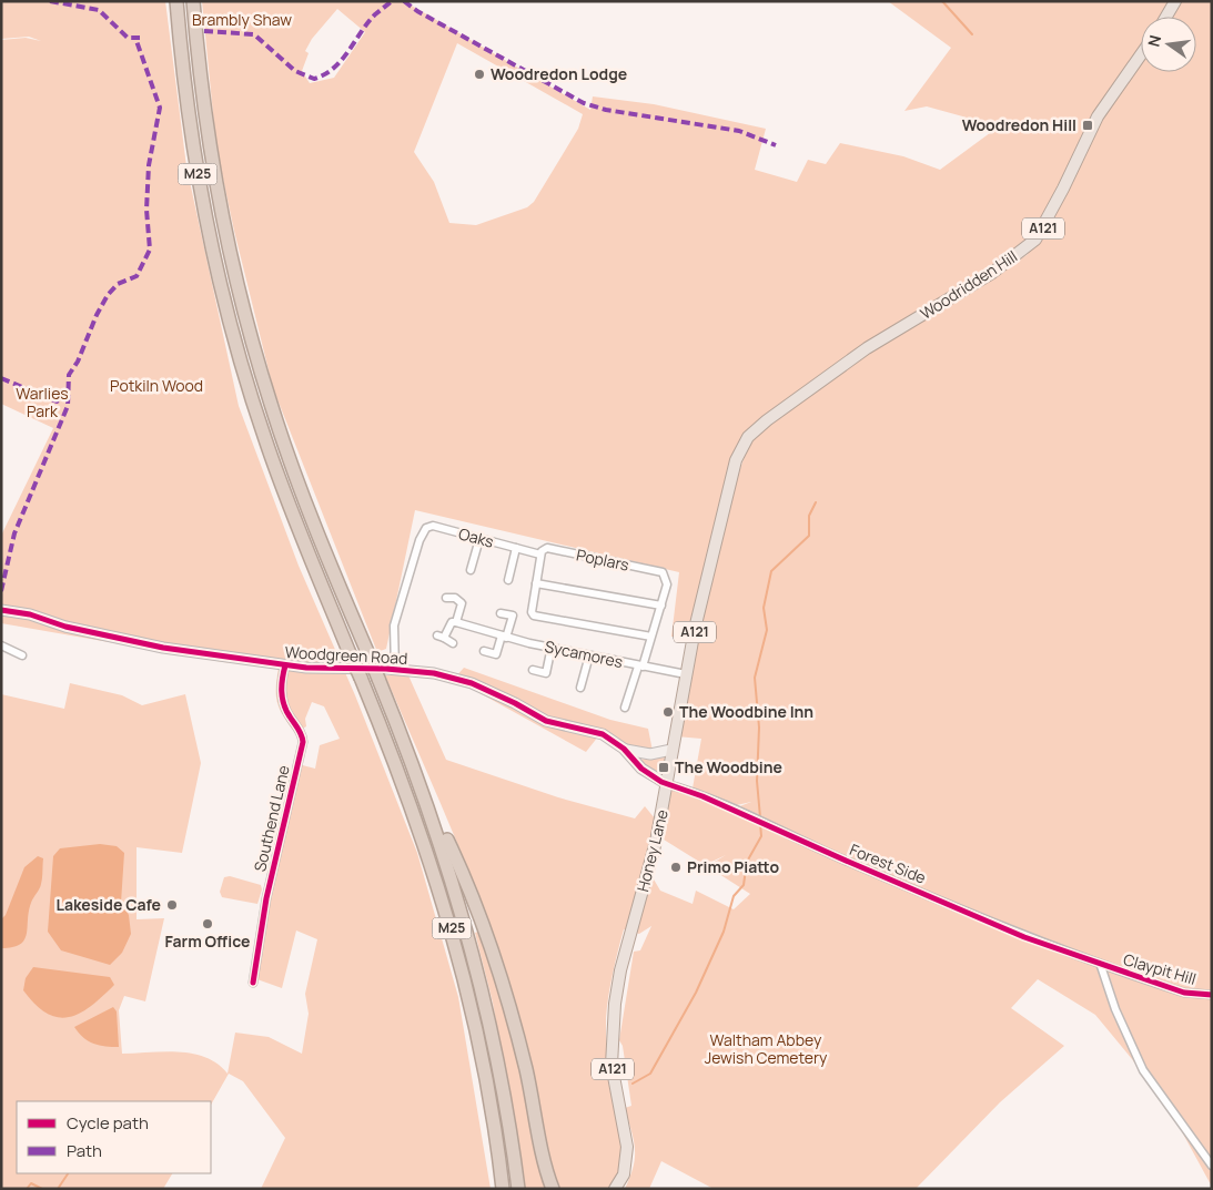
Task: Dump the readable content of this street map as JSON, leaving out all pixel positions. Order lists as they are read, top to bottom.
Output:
{
  "streets": {
    "highway": ["M25"],
    "main road": ["A121", "Woodridden Hill", "Honey Lane"],
    "street": [
      "Oaks",
      "Poplars",
      "Sycamores",
      "Woodgreen Road",
      "Southend Lane",
      "Forest Side",
      "Claypit Hill"
    ]
  },
  "crossings": [
    ["Woodridden Hill", "Honey Lane"],
    ["Oaks", "Poplars"],
    ["Oaks", "Woodgreen Road"],
    ["Sycamores", "Honey Lane"],
    ["Woodgreen Road", "Southend Lane"],
    ["Woodgreen Road", "Honey Lane"],
    ["Woodgreen Road", "Forest Side"],
    ["Honey Lane", "Forest Side"],
    ["Forest Side", "Claypit Hill"]
  ],
  "parks": [
    "Brambly Shaw",
    "Potkiln Wood",
    "Warlies Park",
    "Waltham Abbey Jewish Cemetery"
  ],
  "places": {
    "other": [
      "Woodredon Lodge",
      "The Woodbine Inn",
      "Primo Piatto",
      "Lakeside Cafe",
      "Farm Office"
    ],
    "transit": ["Woodredon Hill", "The Woodbine"]
  },
  "legend": ["Cycle path", "Path"],
  "north": "left"
}
